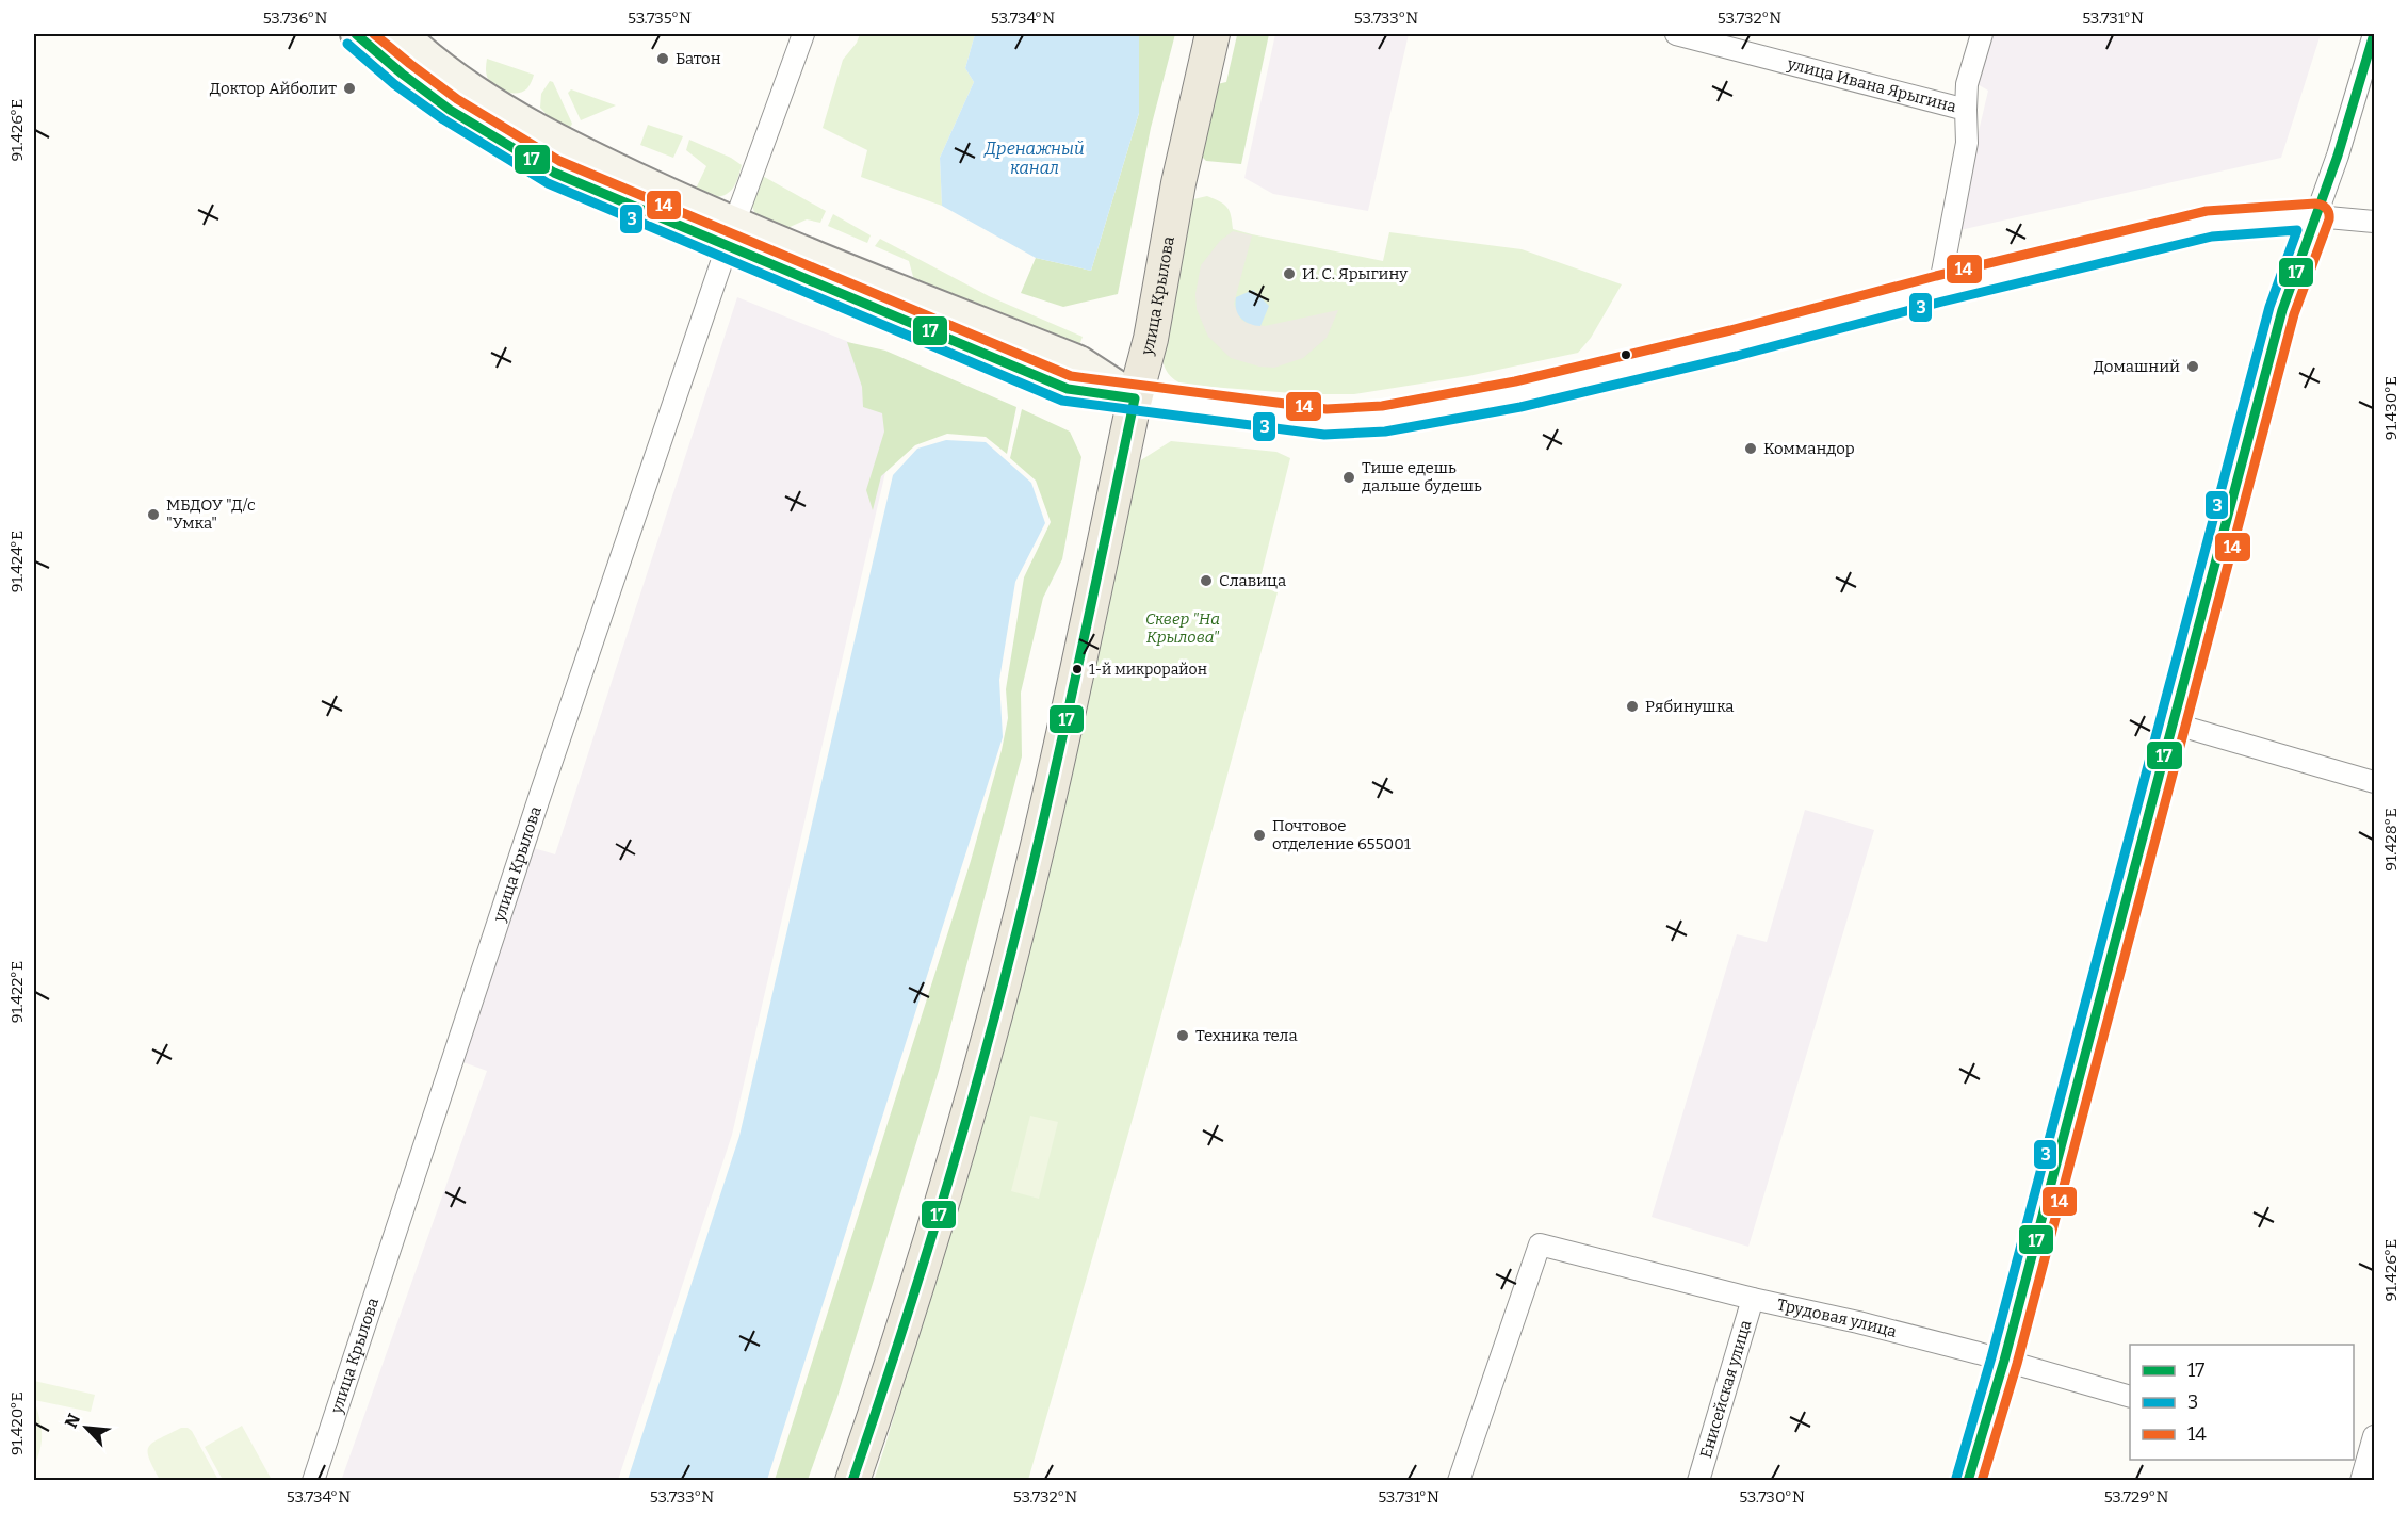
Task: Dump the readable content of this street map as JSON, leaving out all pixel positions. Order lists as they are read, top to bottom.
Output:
{
  "streets": {
    "main road": ["улица Крылова"],
    "street": ["улица Ивана Ярыгина", "Трудовая улица", "Енисейская улица"]
  },
  "crossings": [
    ["Трудовая улица", "Енисейская улица"]
  ],
  "water": ["Дренажный канал"],
  "parks": ["Сквер \"На Крылова\""],
  "places": [
    "Батон",
    "Доктор Айболит",
    "И. С. Ярыгину",
    "Домашний",
    "Коммандор",
    "Тише едешь дальше будешь",
    "МБДОУ \"Д/с \"Умка\"",
    "Славица",
    "1-й микрорайон",
    "Рябинушка",
    "Почтовое отделение 655001",
    "Техника тела"
  ],
  "lines": ["transit line 17", "transit line 14", "transit line 3"],
  "legend": ["17", "3", "14"],
  "north": "top left",
  "coordinates": [
    "53.736°N",
    "53.735°N",
    "53.734°N",
    "53.733°N",
    "53.732°N",
    "53.731°N",
    "91.426°E",
    "91.430°E",
    "91.424°E",
    "91.428°E",
    "91.422°E",
    "91.420°E",
    "53.730°N",
    "53.729°N"
  ]
}
